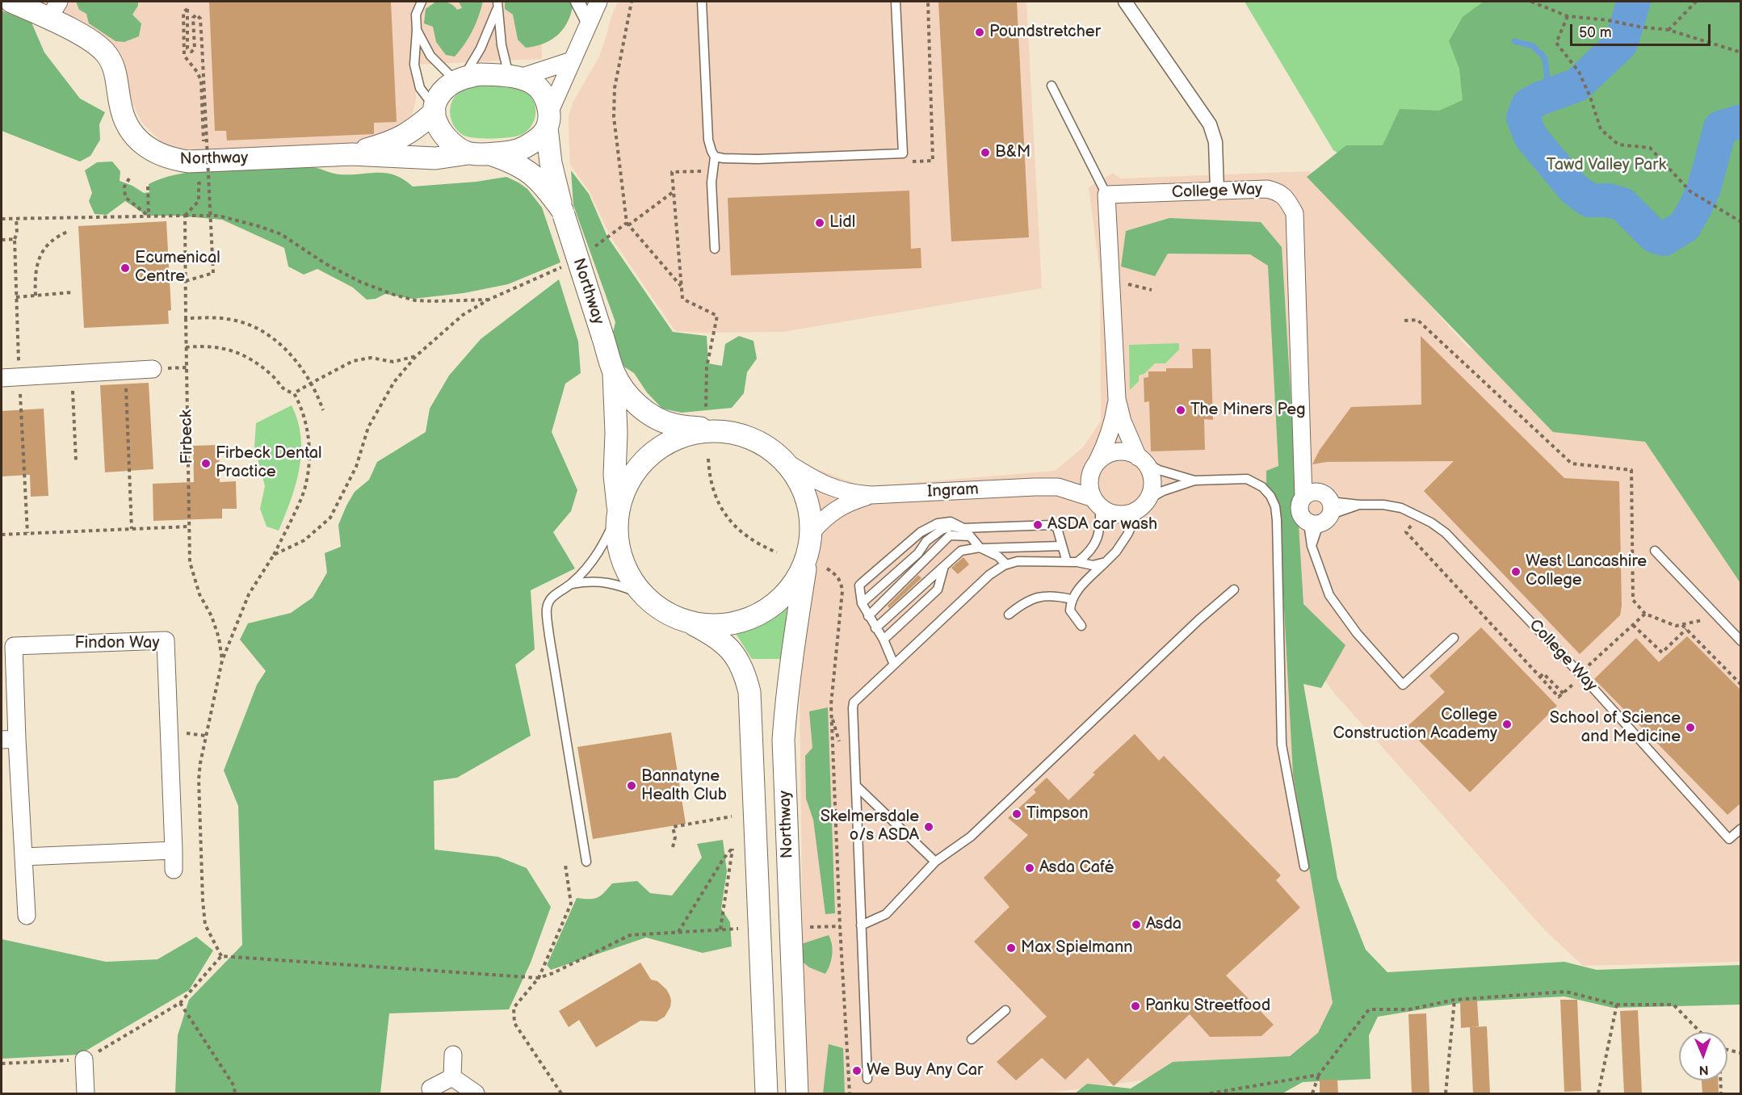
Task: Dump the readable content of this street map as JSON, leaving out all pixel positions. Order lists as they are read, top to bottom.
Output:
{
  "streets": {
    "street": [
      "Northway",
      "College Way",
      "Ingram",
      "Findon Way"
    ],
    "path": ["Firbeck"]
  },
  "crossings": [
    ["Northway", "Ingram"]
  ],
  "parks": ["Tawd Valley Park"],
  "places": [
    "Poundstretcher",
    "B&M",
    "Lidl",
    "Ecumenical Centre",
    "The Miners Peg",
    "Firbeck Dental Practice",
    "ASDA car wash",
    "West Lancashire College",
    "College Construction Academy",
    "School of Science and Medicine",
    "Bannatyne Health Club",
    "Timpson",
    "Skelmersdale o/s ASDA",
    "Asda Café",
    "Asda",
    "Max Spielmann",
    "Panku Streetfood",
    "We Buy Any Car"
  ],
  "scale_bar": "50 m",
  "north": "bottom"
}
